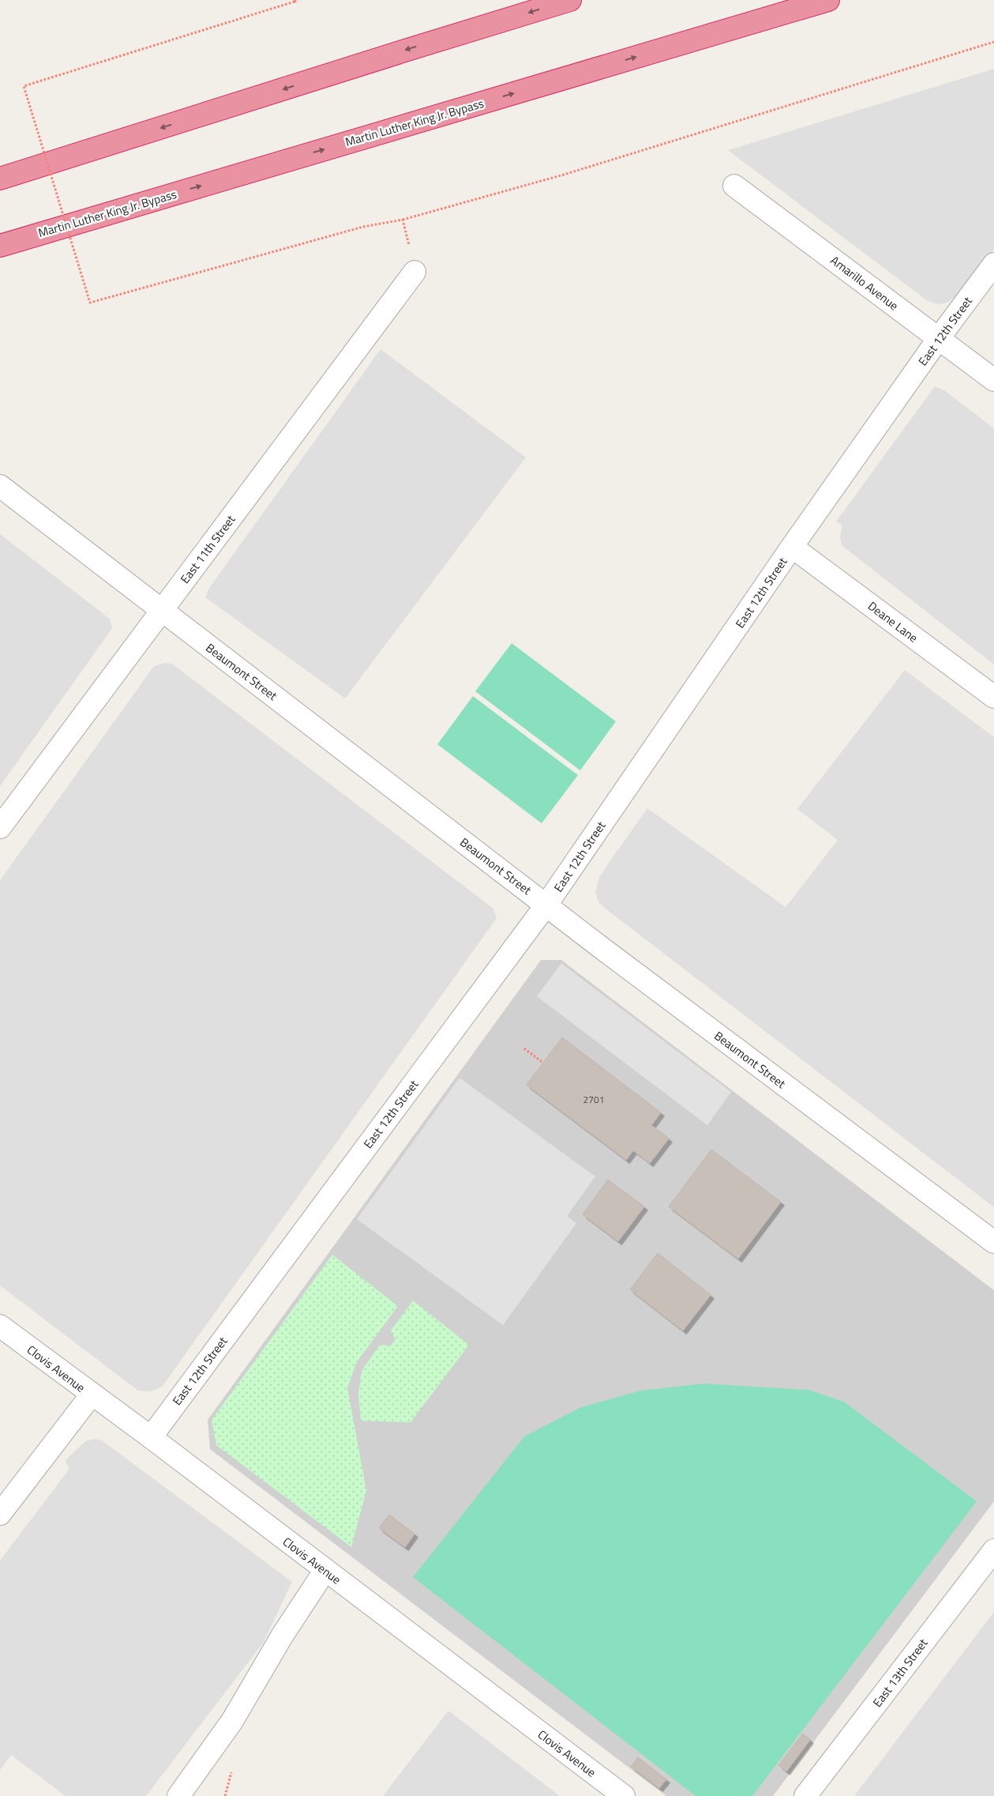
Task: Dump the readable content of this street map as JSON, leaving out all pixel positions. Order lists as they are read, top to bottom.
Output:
{
  "streets": {
    "highway": ["Martin Luther King Jr. Bypass"],
    "street": [
      "Amarillo Avenue",
      "East 12th Street",
      "East 11th Street",
      "Deane Lane",
      "Beaumont Street",
      "Clovis Avenue",
      "East 13th Street"
    ]
  },
  "crossings": [
    ["Amarillo Avenue", "East 12th Street"],
    ["East 12th Street", "Deane Lane"],
    ["East 12th Street", "Beaumont Street"],
    ["East 12th Street", "Clovis Avenue"],
    ["East 11th Street", "Beaumont Street"]
  ],
  "house_numbers": ["2701"]
}
